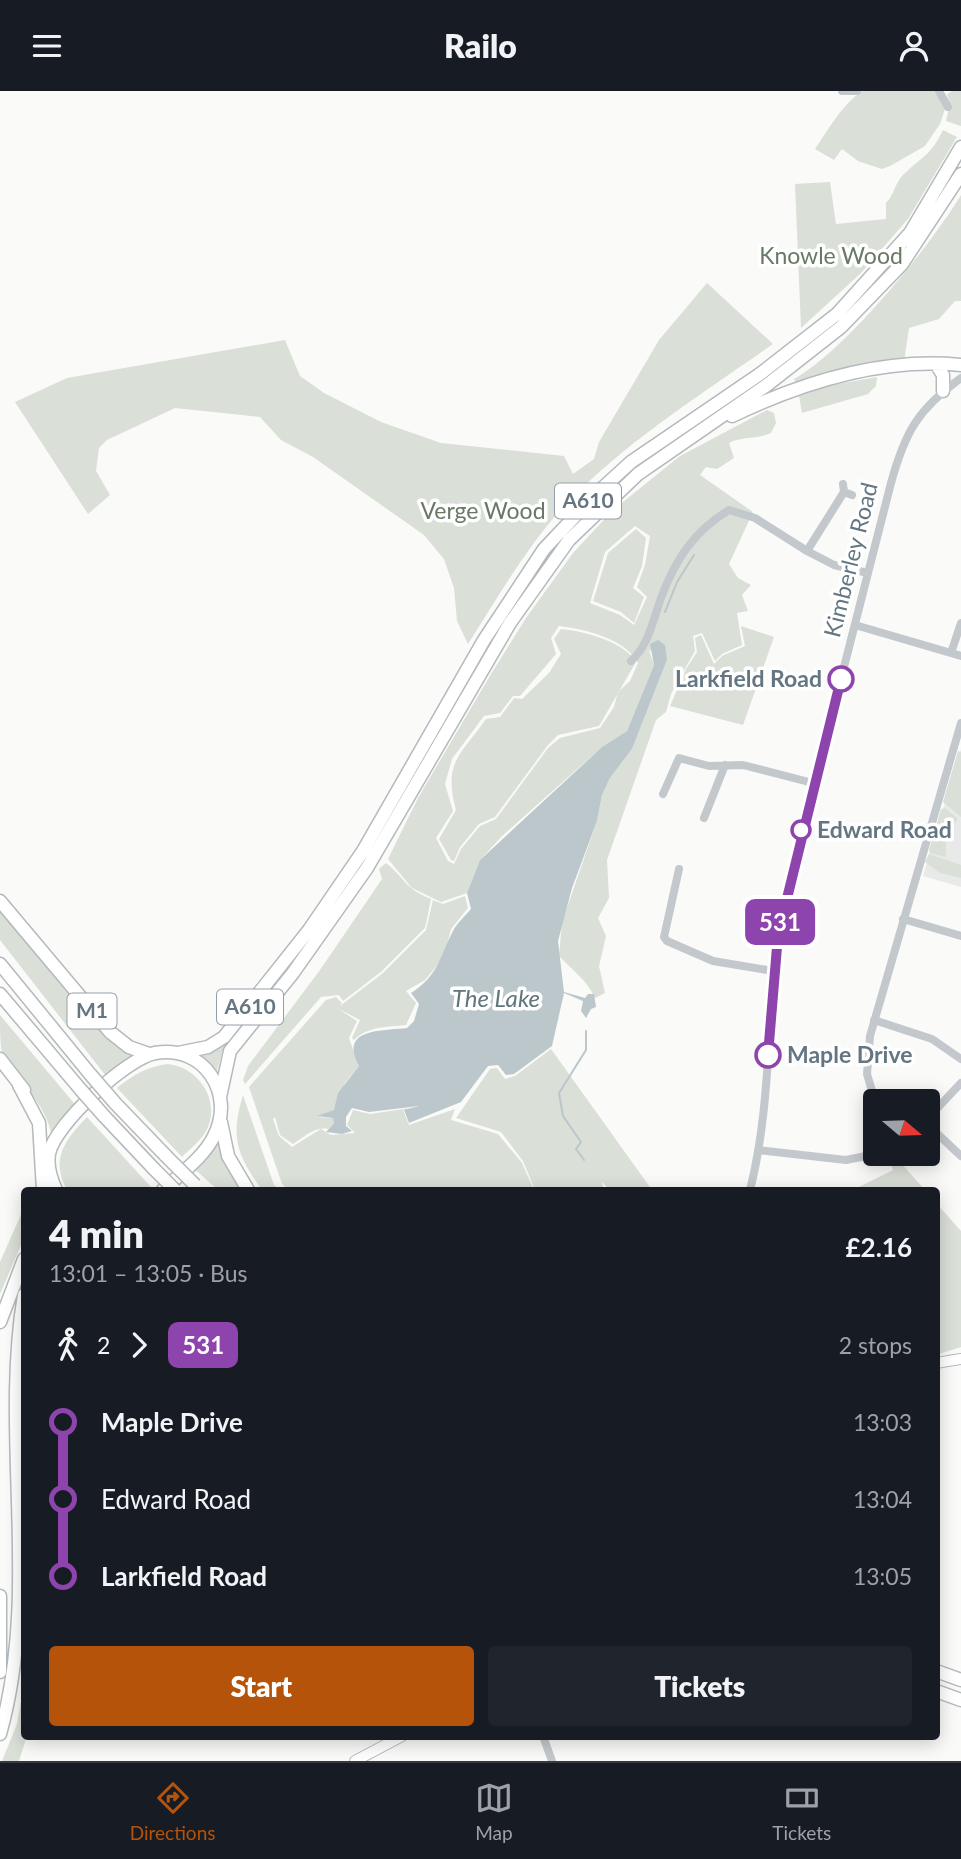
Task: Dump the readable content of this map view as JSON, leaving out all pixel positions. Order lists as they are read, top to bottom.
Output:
{
  "streets": {
    "highway": ["A610", "M1"],
    "street": ["Kimberley Road"]
  },
  "water": ["The Lake"],
  "parks": ["Knowle Wood", "Verge Wood"],
  "places": ["Larkfield Road", "Edward Road", "Maple Drive"],
  "lines": ["bus line 531"],
  "north": "right",
  "page": {
    "header": "Railo",
    "on_map": "531",
    "heading": ["4 min", "13:01 – 13:05 · Bus", "£2.16"],
    "legs": ["2", "531", "2 stops"],
    "list": [
      {
        "name": "Maple Drive",
        "value": "13:03"
      },
      {
        "name": "Edward Road",
        "value": "13:04"
      },
      {
        "name": "Larkfield Road",
        "value": "13:05"
      }
    ],
    "buttons": ["Start", "Tickets"],
    "tabs": ["Directions", "Map", "Tickets"]
  }
}
